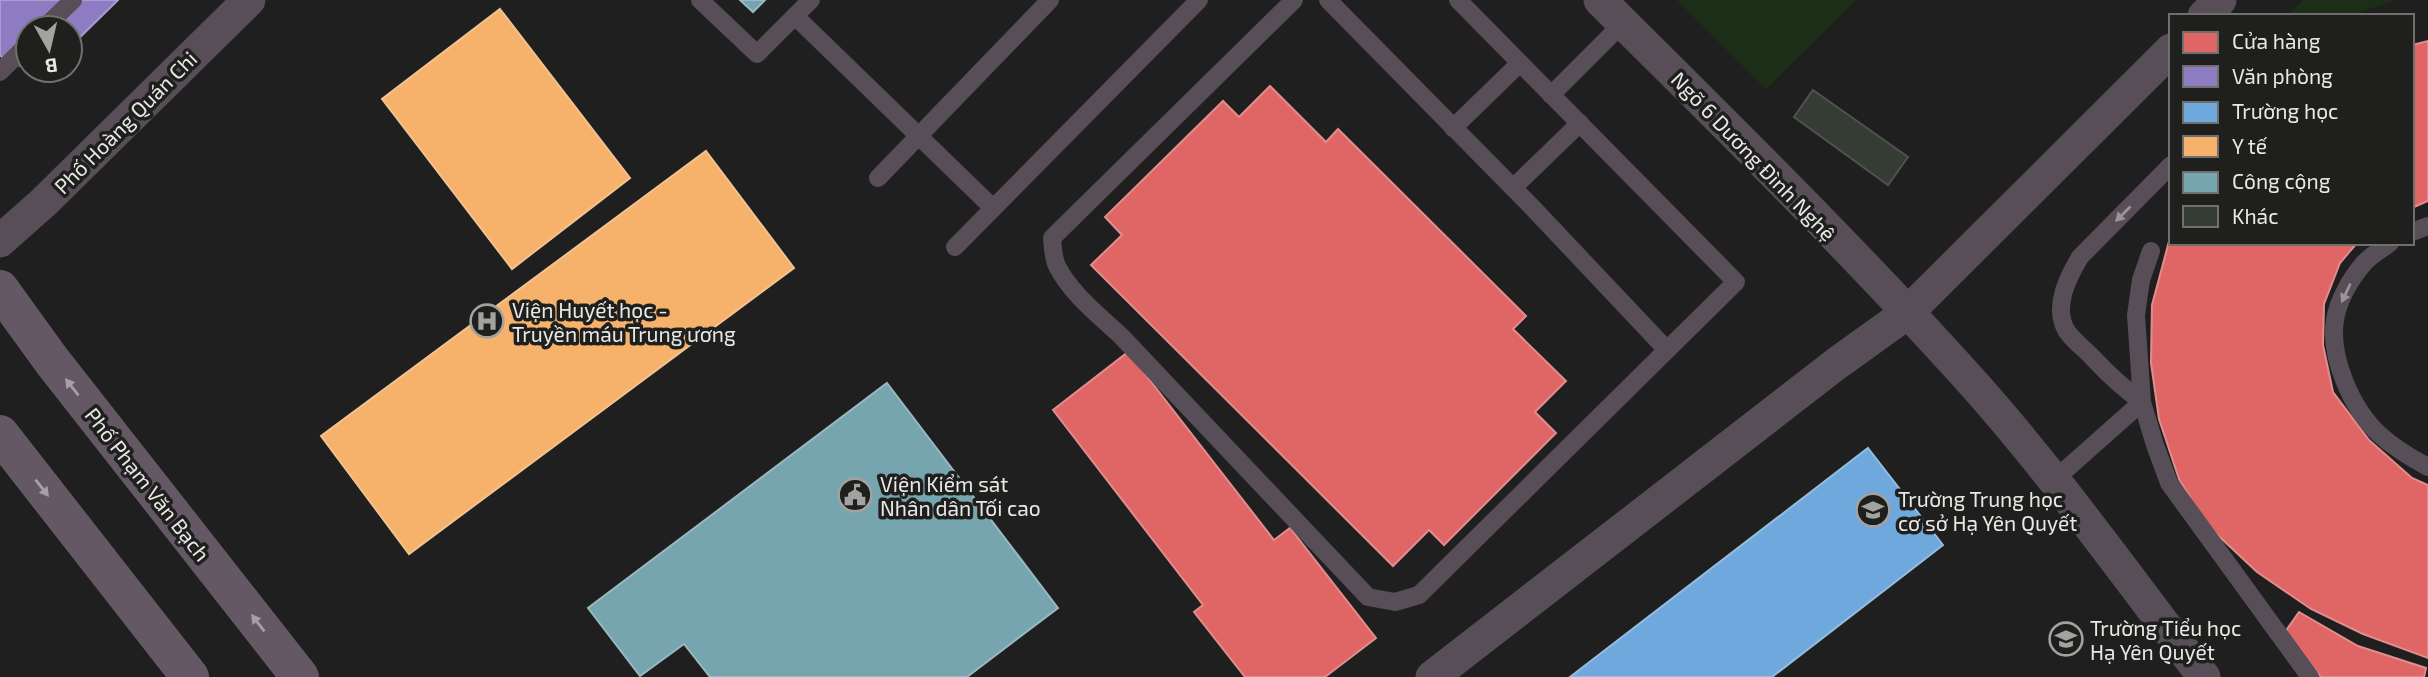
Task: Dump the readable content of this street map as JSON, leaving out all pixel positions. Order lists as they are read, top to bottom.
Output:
{
  "streets": {
    "main road": ["Phố Phạm Văn Bạch"],
    "street": ["Phố Hoàng Quán Chi", "Ngõ 6 Dương Đình Nghệ"]
  },
  "places": {
    "hospital": ["Viện Huyết học - Truyền máu Trung ương"],
    "public building": ["Viện Kiểm sát Nhân dân Tối cao"],
    "school or university": ["Trường Trung học cơ sở Hạ Yên Quyết", "Trường Tiểu học Hạ Yên Quyết"]
  },
  "legend": [
    "Cửa hàng",
    "Văn phòng",
    "Trường học",
    "Y tế",
    "Công cộng",
    "Khác"
  ],
  "north": "bottom"
}
